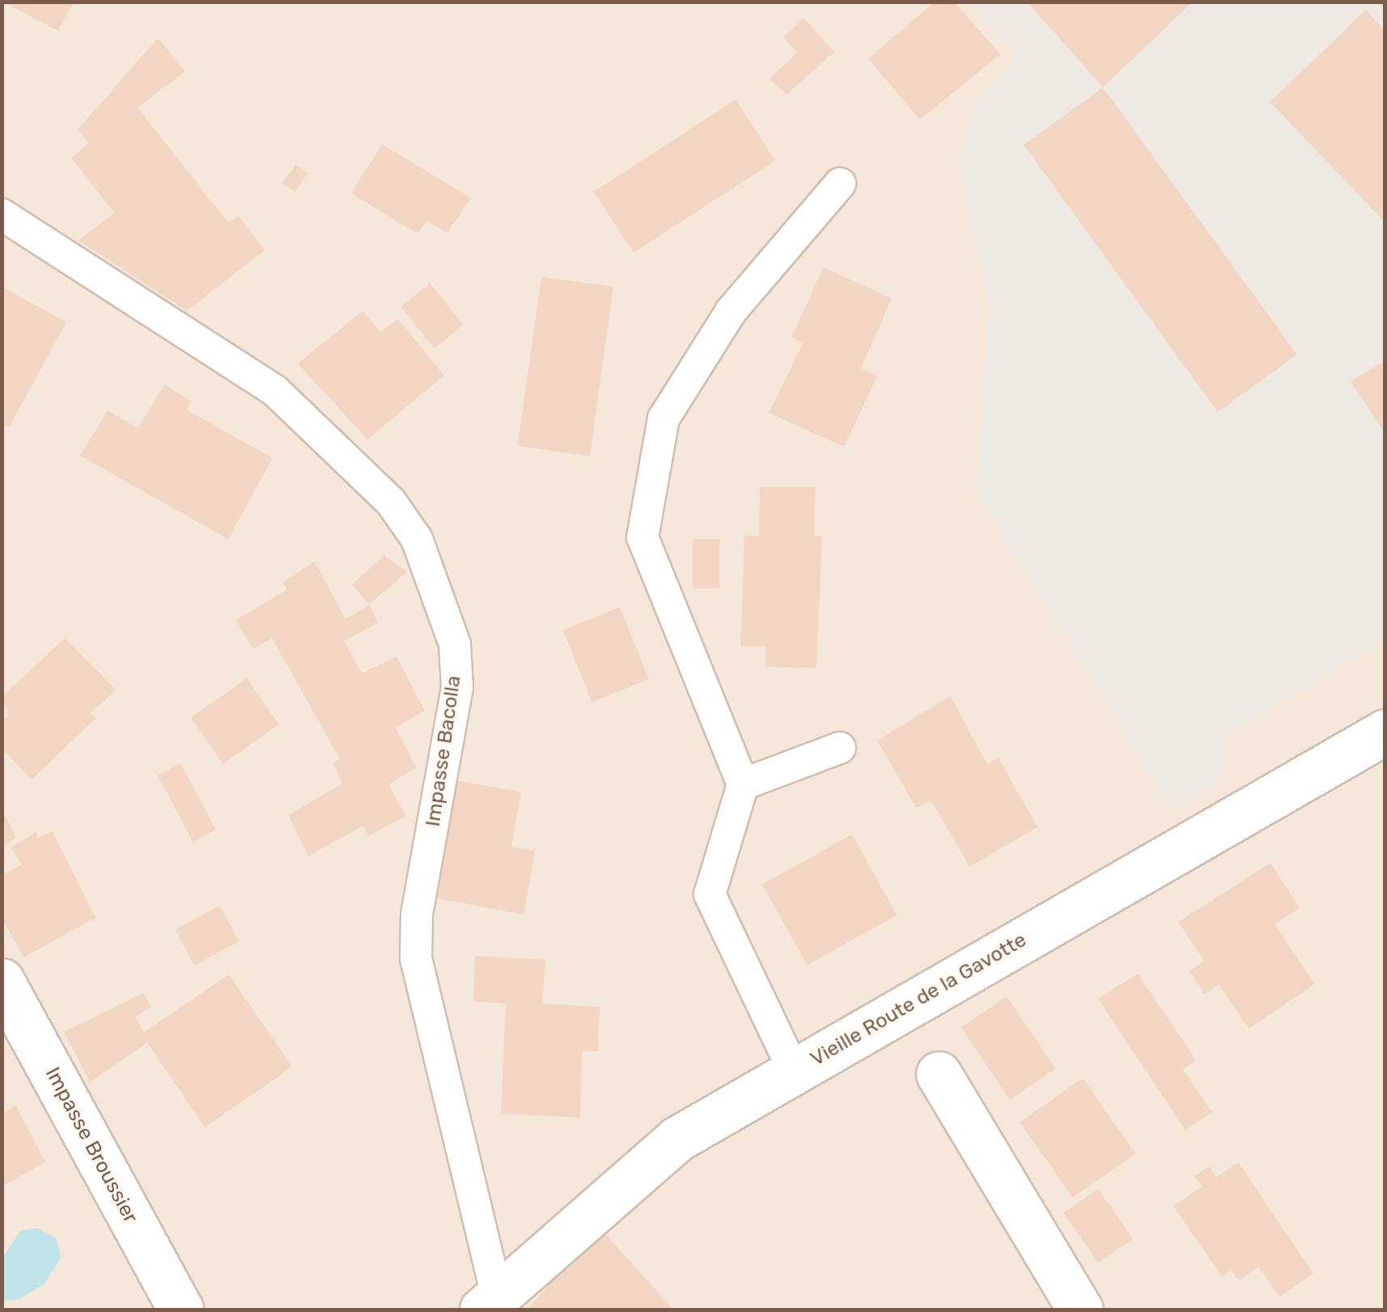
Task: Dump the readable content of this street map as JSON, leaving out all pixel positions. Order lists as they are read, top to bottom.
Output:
{
  "streets": {
    "street": ["Vieille Route de la Gavotte", "Impasse Broussier"],
    "lane": ["Impasse Bacolla"]
  },
  "crossings": [
    ["Impasse Bacolla", "Vieille Route de la Gavotte"]
  ]
}
